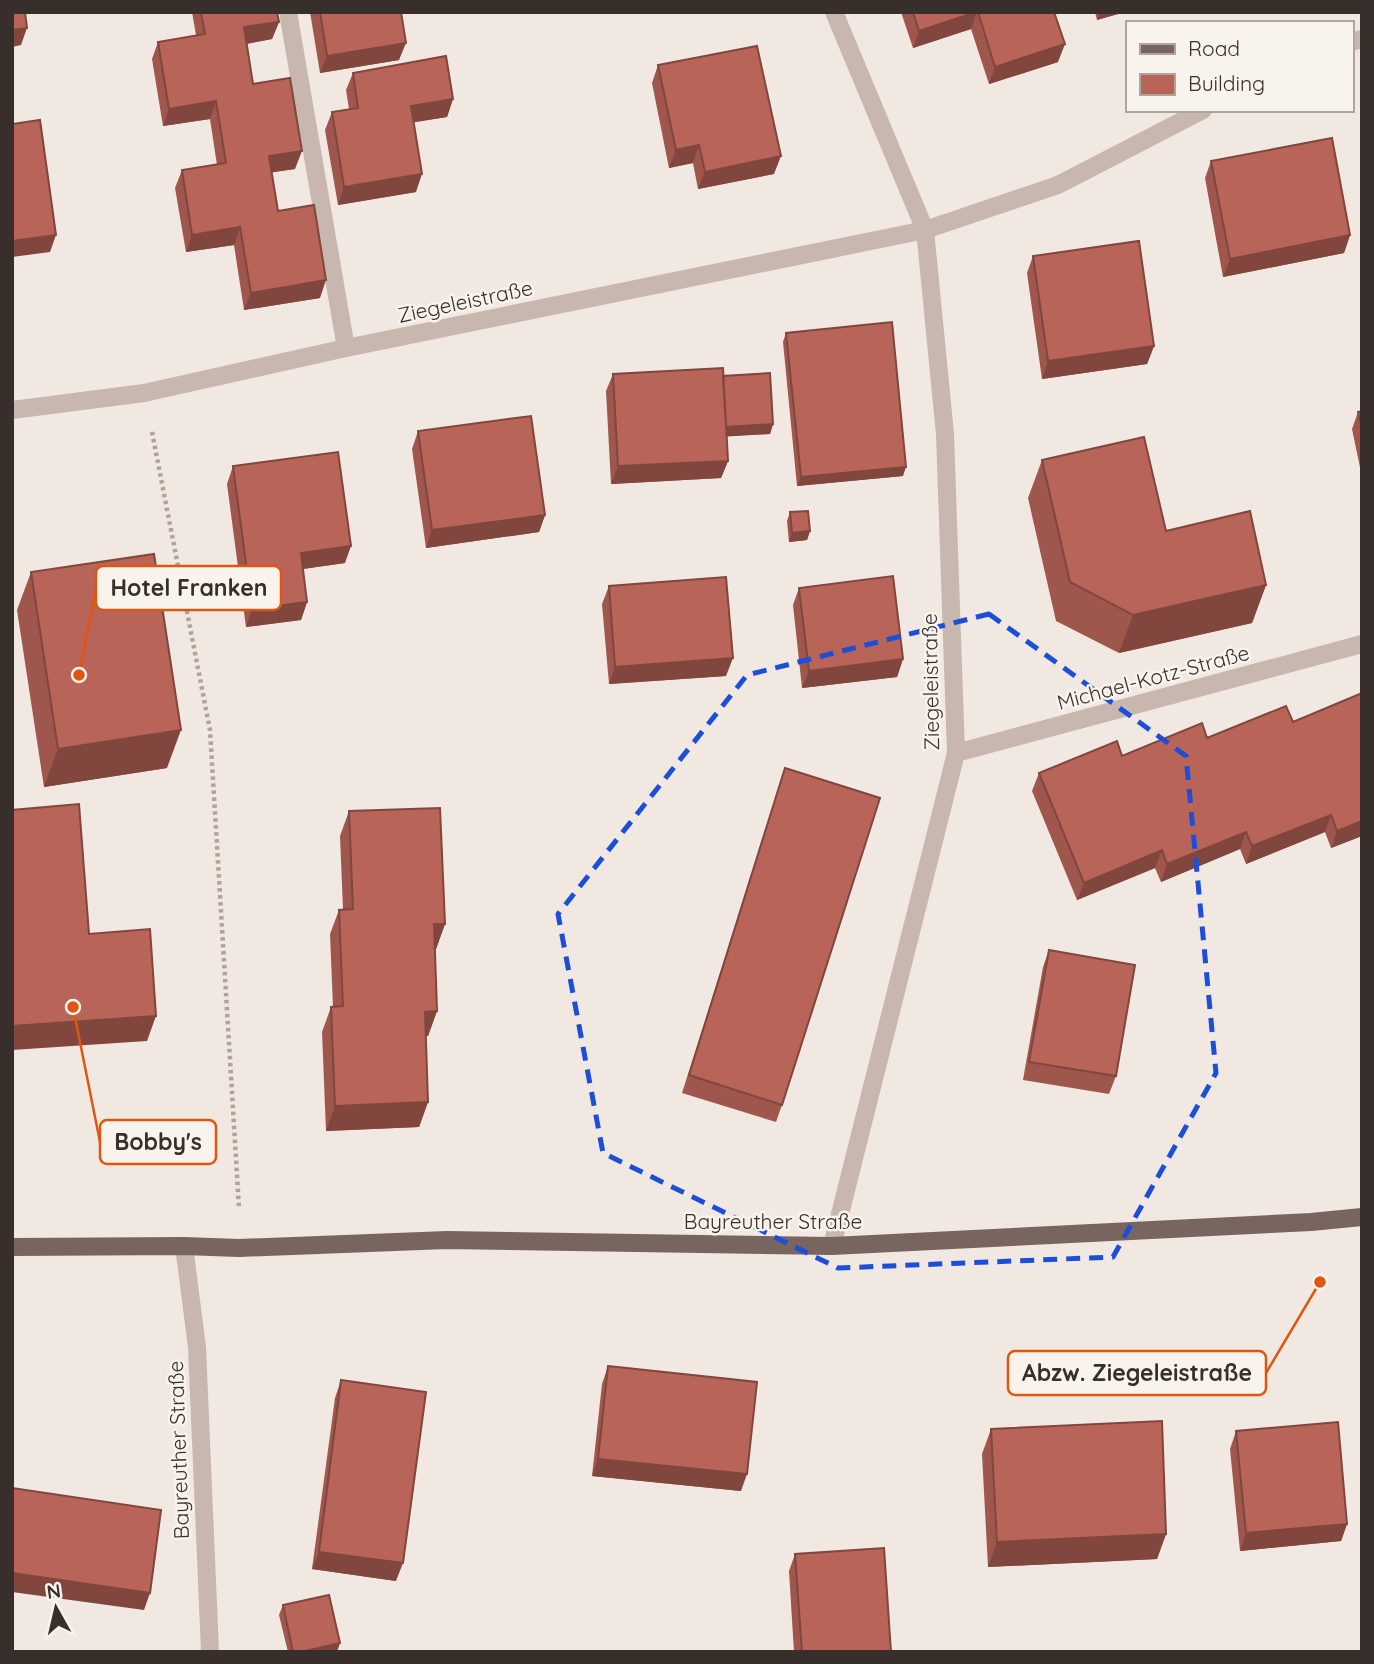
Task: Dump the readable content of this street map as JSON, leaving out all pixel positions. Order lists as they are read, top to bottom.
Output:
{
  "streets": {
    "main road": ["Bayreuther Straße"],
    "street": ["Ziegeleistraße", "Michael-Kotz-Straße"]
  },
  "crossings": [
    ["Ziegeleistraße", "Michael-Kotz-Straße"],
    ["Ziegeleistraße", "Bayreuther Straße"]
  ],
  "places": ["Hotel Franken", "Bobby's", "Abzw. Ziegeleistraße"],
  "legend": ["Road", "Building"],
  "north": "top"
}
